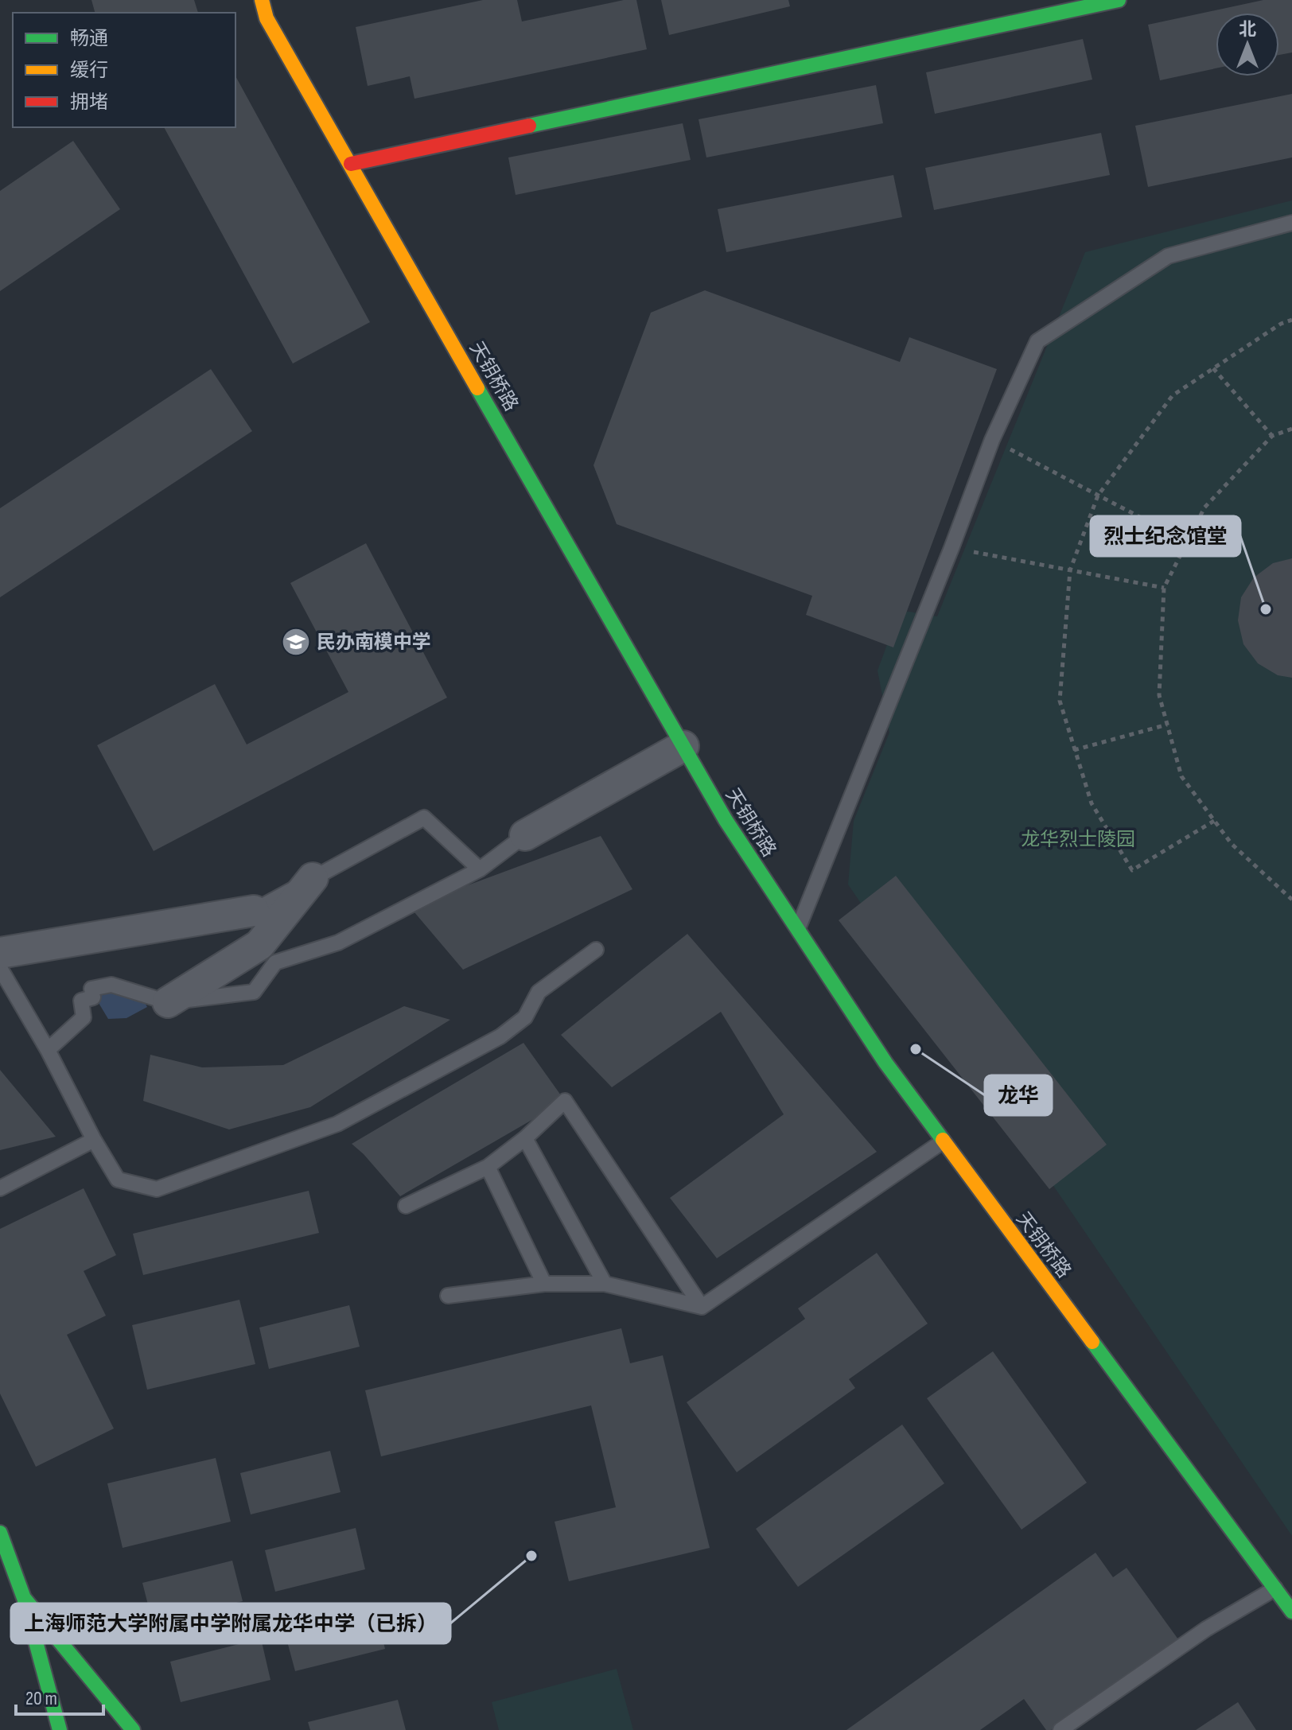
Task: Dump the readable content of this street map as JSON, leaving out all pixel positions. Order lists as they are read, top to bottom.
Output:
{
  "streets": {
    "street": ["天钥桥路"]
  },
  "parks": ["龙华烈士陵园"],
  "places": {
    "other": ["烈士纪念馆堂", "龙华", "上海师范大学附属中学附属龙华中学（已拆）"],
    "school or university": ["民办南模中学"]
  },
  "legend": ["畅通", "缓行", "拥堵"],
  "scale_bar": "20 m",
  "north": "top"
}
